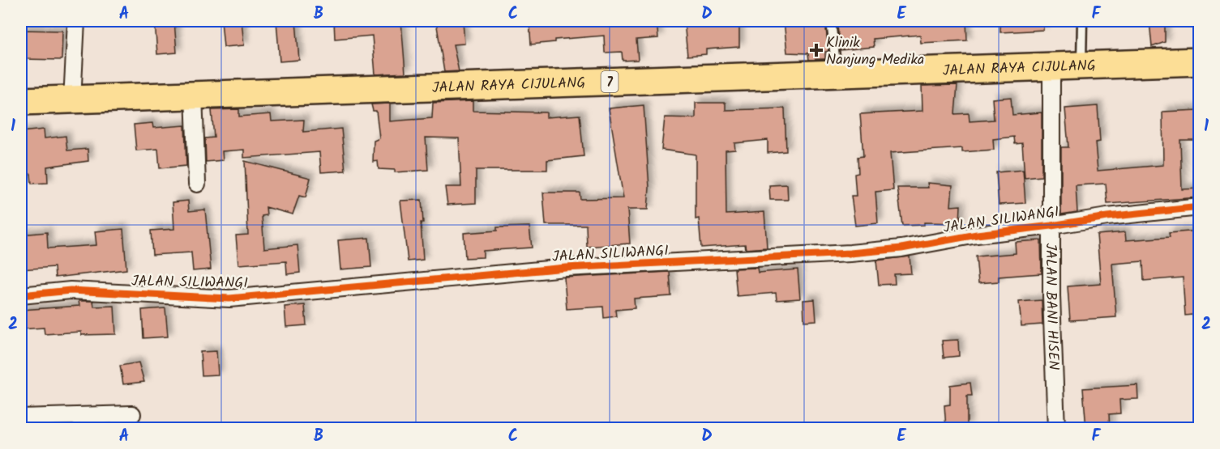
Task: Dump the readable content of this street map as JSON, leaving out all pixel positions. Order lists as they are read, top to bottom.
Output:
{
  "streets": {
    "highway": ["JALAN RAYA CIJULANG", "7"],
    "street": ["JALAN SILIWANGI", "JALAN BANI HISEN"]
  },
  "crossings": [
    ["JALAN RAYA CIJULANG", "JALAN BANI HISEN"],
    ["JALAN SILIWANGI", "JALAN BANI HISEN"]
  ],
  "places": {
    "health": ["Klinik Nanjung Medika"]
  },
  "grid": {
    "columns": [
      "A",
      "B",
      "C",
      "D",
      "E",
      "F"
    ],
    "rows": ["1", "2"]
  }
}
